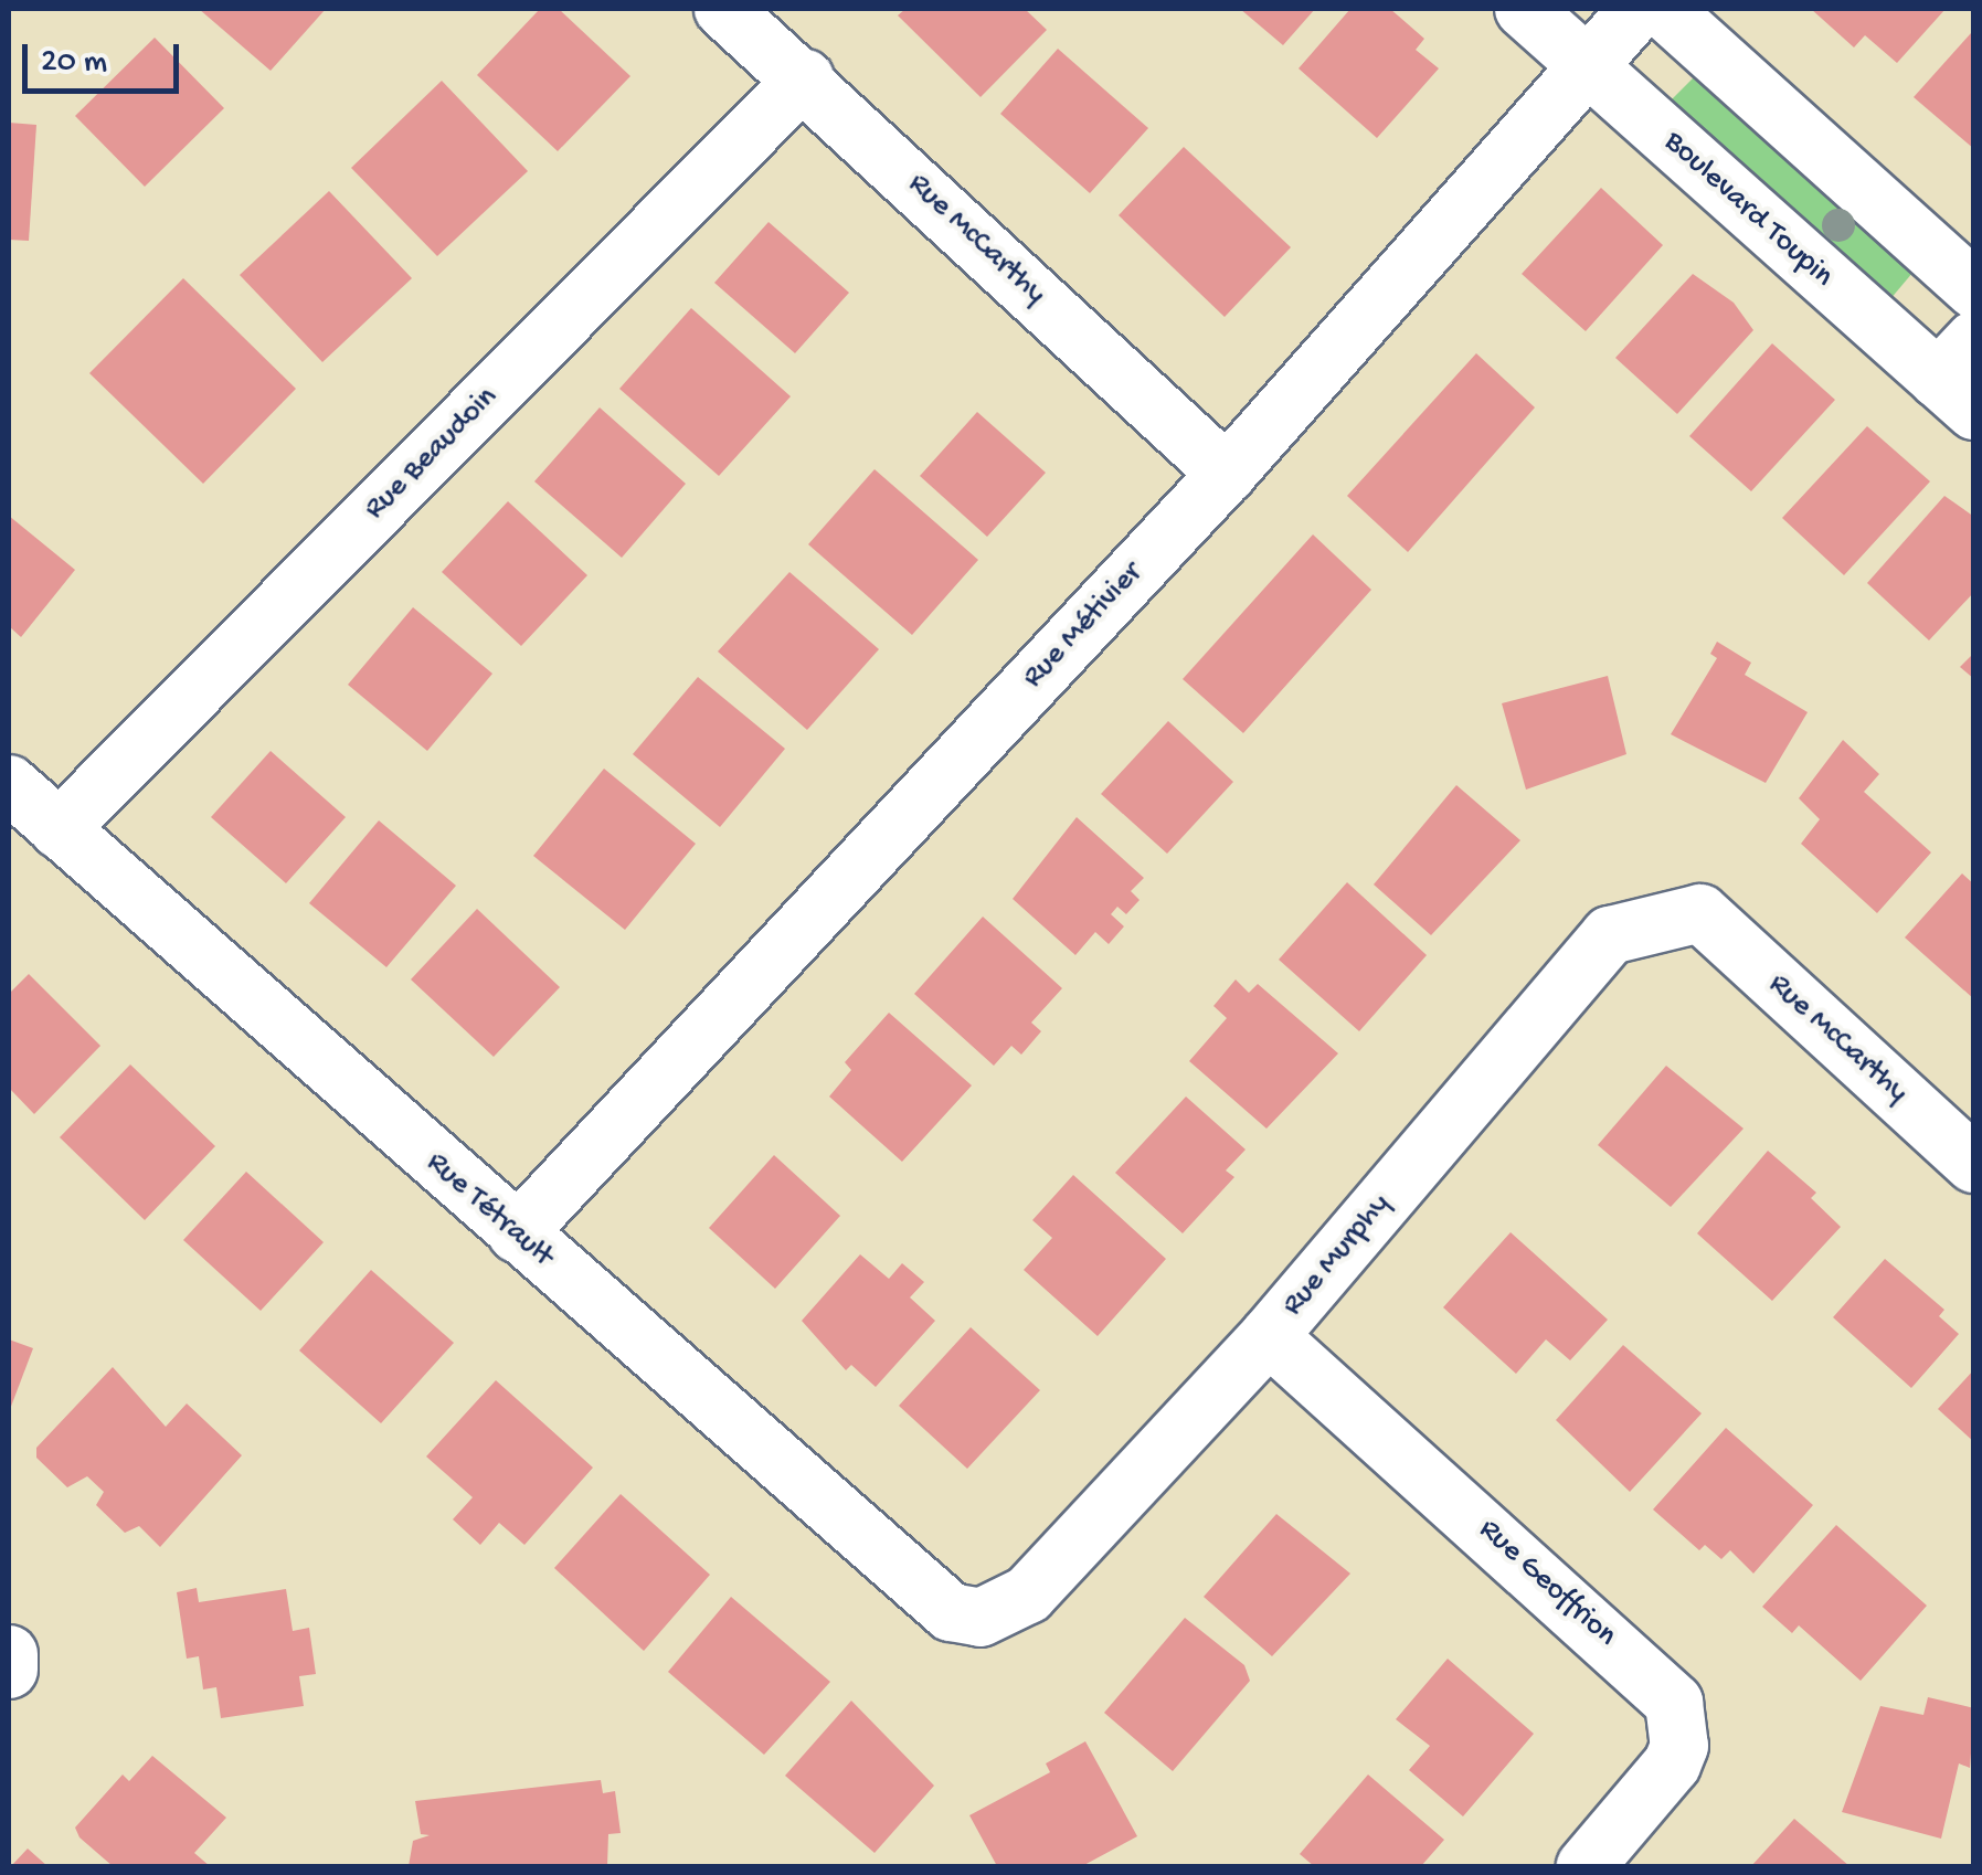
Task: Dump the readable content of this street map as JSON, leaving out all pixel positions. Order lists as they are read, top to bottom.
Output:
{
  "streets": {
    "street": [
      "Boulevard Toupin",
      "Rue McCarthy",
      "Rue Beaudoin",
      "Rue Métivier",
      "Rue Tétrault",
      "Rue Murphy",
      "Rue Geoffrion"
    ]
  },
  "crossings": [
    ["Boulevard Toupin", "Rue Métivier"],
    ["Rue McCarthy", "Rue Beaudoin"],
    ["Rue McCarthy", "Rue Métivier"],
    ["Rue McCarthy", "Rue Murphy"],
    ["Rue Beaudoin", "Rue Tétrault"],
    ["Rue Métivier", "Rue Tétrault"],
    ["Rue Tétrault", "Rue Murphy"],
    ["Rue Murphy", "Rue Geoffrion"]
  ],
  "scale_bar": "20 m"
}
